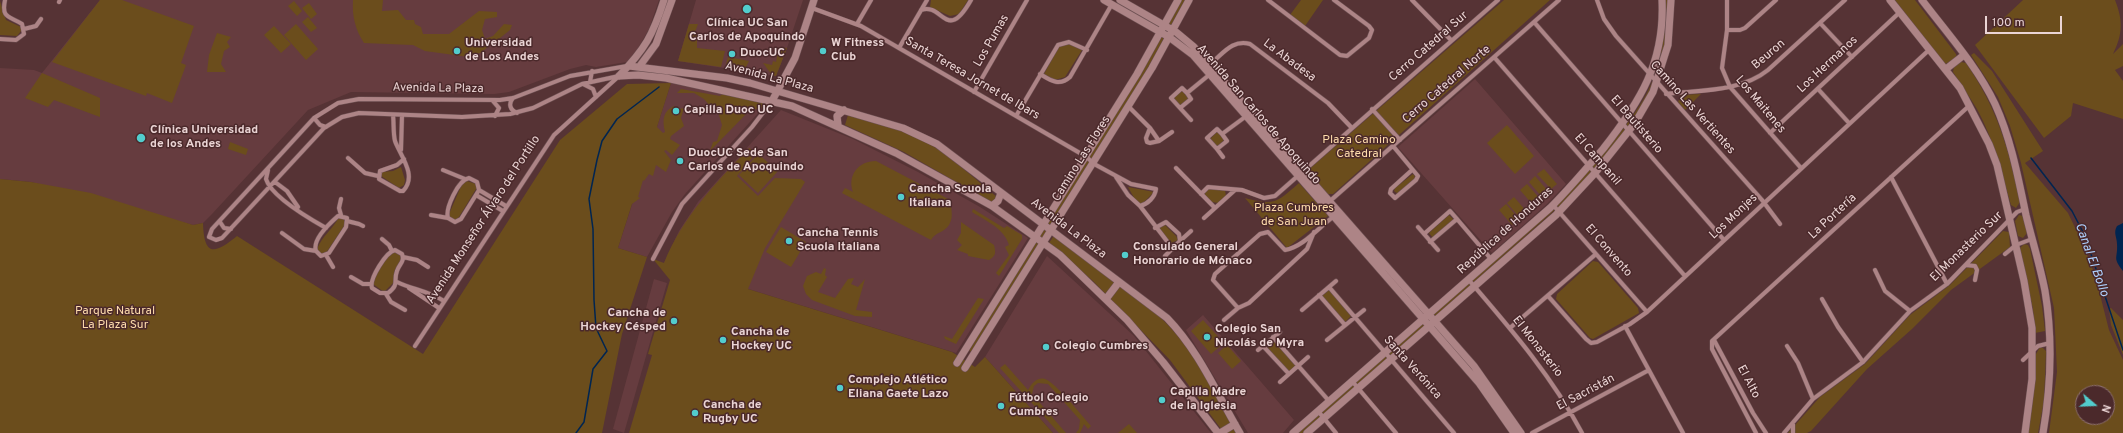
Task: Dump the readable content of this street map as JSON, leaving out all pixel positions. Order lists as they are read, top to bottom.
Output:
{
  "streets": {
    "street": [
      "Los Pumas",
      "Cerro Catedral Sur",
      "Beuron",
      "La Abadesa",
      "Los Hermanos",
      "Avenida La Plaza",
      "Santa Teresa Jornet de Ibars",
      "Cerro Catedral Norte",
      "Los Maitenes",
      "Camino Las Vertientes",
      "Avenida San Carlos de Apoquindo",
      "El Bautisterio",
      "Camino Las Flores",
      "El Campanil",
      "Los Monjes",
      "La Portería",
      "Avenida Monseñor Álvaro del Portillo",
      "República de Honduras",
      "El Monasterio Sur",
      "El Convento",
      "El Monasterio",
      "Santa Verónica",
      "El Alto",
      "El Sacristán"
    ]
  },
  "crossings": [
    ["Los Pumas", "Santa Teresa Jornet de Ibars"],
    ["Cerro Catedral Sur", "La Abadesa"],
    ["Cerro Catedral Sur", "Avenida San Carlos de Apoquindo"],
    ["Beuron", "Los Maitenes"],
    ["Beuron", "Camino Las Vertientes"],
    ["La Abadesa", "Avenida San Carlos de Apoquindo"],
    ["Los Hermanos", "Los Maitenes"],
    ["Avenida La Plaza", "Camino Las Flores"],
    ["Avenida La Plaza", "Avenida Monseñor Álvaro del Portillo"],
    ["Santa Teresa Jornet de Ibars", "Camino Las Flores"],
    ["Cerro Catedral Norte", "Avenida San Carlos de Apoquindo"],
    ["Cerro Catedral Norte", "El Bautisterio"],
    ["Cerro Catedral Norte", "El Campanil"],
    ["Los Maitenes", "Los Monjes"],
    ["Camino Las Vertientes", "Los Monjes"],
    ["Camino Las Vertientes", "República de Honduras"],
    ["Avenida San Carlos de Apoquindo", "Camino Las Flores"],
    ["Avenida San Carlos de Apoquindo", "República de Honduras"],
    ["El Bautisterio", "Los Monjes"],
    ["El Bautisterio", "República de Honduras"],
    ["El Campanil", "Los Monjes"],
    ["El Campanil", "República de Honduras"],
    ["Los Monjes", "El Convento"],
    ["La Portería", "El Alto"],
    ["República de Honduras", "El Convento"],
    ["República de Honduras", "El Monasterio"],
    ["República de Honduras", "Santa Verónica"],
    ["El Monasterio", "El Sacristán"]
  ],
  "water": ["Canal El Bollo"],
  "parks": ["Plaza Camino Catedral", "Plaza Cumbres de San Juan", "Parque Natural La Plaza Sur"],
  "places": [
    "Clínica UC San Carlos de Apoquindo",
    "Universidad de Los Andes",
    "W Fitness Club",
    "DuocUC",
    "Capilla Duoc UC",
    "Clínica Universidad de los Andes",
    "DuocUC Sede San Carlos de Apoquindo",
    "Cancha Scuola Italiana",
    "Cancha Tennis Scuola Italiana",
    "Consulado General Honorario de Mónaco",
    "Cancha de Hockey Césped",
    "Colegio San Nicolás de Myra",
    "Cancha de Hockey UC",
    "Colegio Cumbres",
    "Complejo Atlético Eliana Gaete Lazo",
    "Capilla Madre de la Iglesia",
    "Fútbol Colegio Cumbres",
    "Cancha de Rugby UC"
  ],
  "scale_bar": "100 m",
  "north": "right"
}
